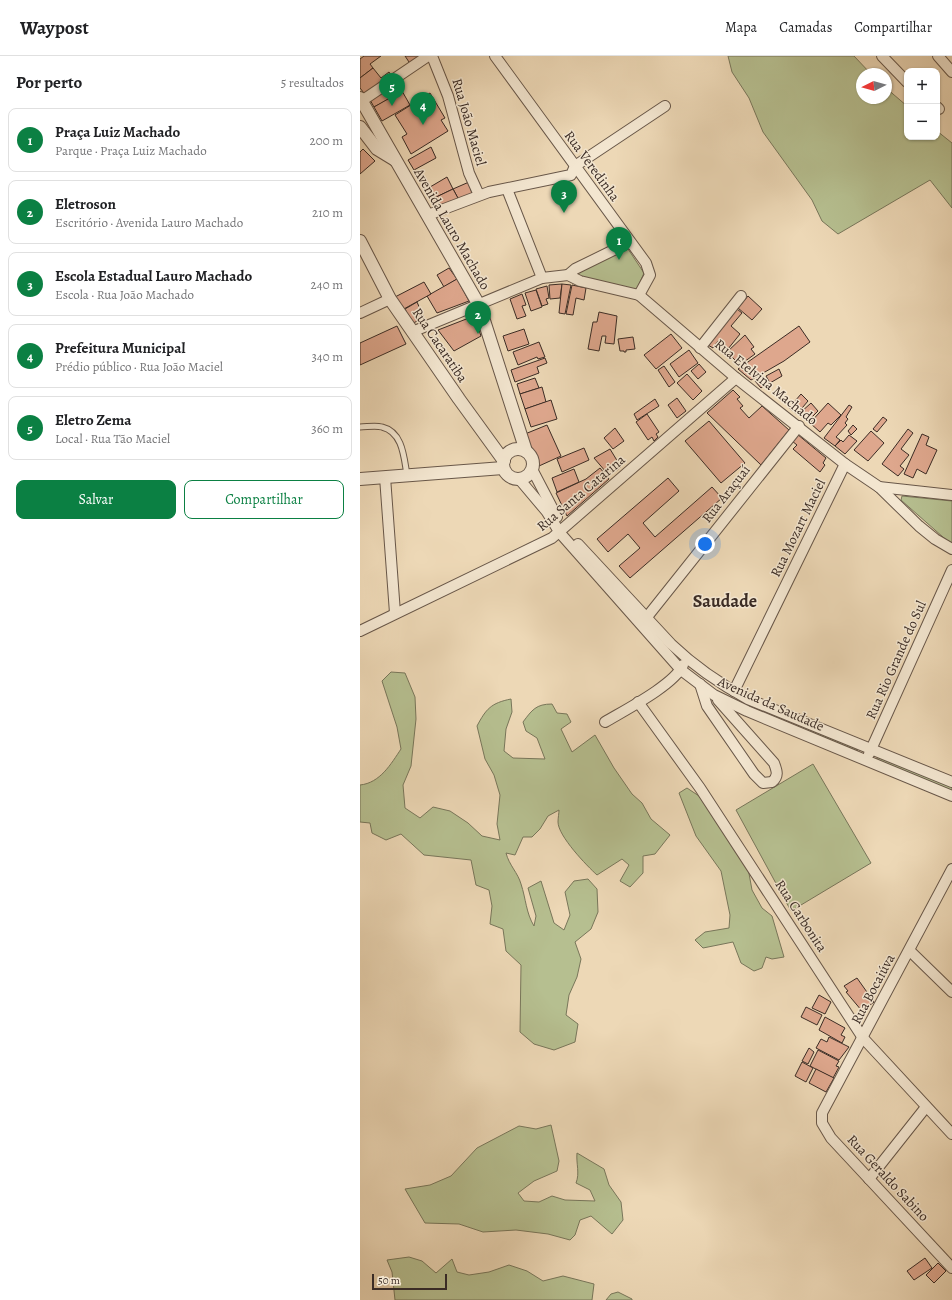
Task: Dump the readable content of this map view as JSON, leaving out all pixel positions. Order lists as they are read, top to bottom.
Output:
{
  "streets": {
    "street": [
      "Rua João Maciel",
      "Rua Veredinha",
      "Avenida Lauro Machado",
      "Rua Cacaratiba",
      "Rua Etelvina Machado",
      "Rua Santa Catarina",
      "Rua Araçuaí",
      "Rua Mozart Maciel",
      "Rua Rio Grande do Sul",
      "Avenida da Saudade",
      "Rua Carbonita",
      "Rua Bocaiúva",
      "Rua Geraldo Sabino"
    ]
  },
  "crossings": [
    ["Rua Veredinha", "Rua Etelvina Machado"],
    ["Avenida Lauro Machado", "Rua Cacaratiba"],
    ["Avenida Lauro Machado", "Avenida da Saudade"],
    ["Rua Cacaratiba", "Avenida da Saudade"],
    ["Rua Etelvina Machado", "Rua Santa Catarina"],
    ["Rua Etelvina Machado", "Rua Araçuaí"],
    ["Rua Etelvina Machado", "Rua Mozart Maciel"],
    ["Rua Santa Catarina", "Avenida da Saudade"],
    ["Rua Araçuaí", "Avenida da Saudade"],
    ["Rua Mozart Maciel", "Avenida da Saudade"],
    ["Rua Rio Grande do Sul", "Avenida da Saudade"],
    ["Rua Carbonita", "Rua Bocaiúva"],
    ["Rua Bocaiúva", "Rua Geraldo Sabino"]
  ],
  "districts": ["Saudade"],
  "scale_bar": "50 m",
  "north": "left",
  "page": {
    "header": "Waypost",
    "nav": ["Mapa", "Camadas", "Compartilhar"],
    "heading": ["Por perto", "5 resultados"],
    "map_buttons": ["+", "−"],
    "pins": [
      "5",
      "4",
      "3",
      "1",
      "2"
    ],
    "list": [
      {
        "mark": "1",
        "name": "Praça Luiz Machado",
        "note": "Parque · Praça Luiz Machado",
        "value": "200 m"
      },
      {
        "mark": "2",
        "name": "Eletroson",
        "note": "Escritório · Avenida Lauro Machado",
        "value": "210 m"
      },
      {
        "mark": "3",
        "name": "Escola Estadual Lauro Machado",
        "note": "Escola · Rua João Machado",
        "value": "240 m"
      },
      {
        "mark": "4",
        "name": "Prefeitura Municipal",
        "note": "Prédio público · Rua João Maciel",
        "value": "340 m"
      },
      {
        "mark": "5",
        "name": "Eletro Zema",
        "note": "Local · Rua Tão Maciel",
        "value": "360 m"
      }
    ],
    "buttons": ["Salvar", "Compartilhar"],
    "scale": "50 m"
  }
}
